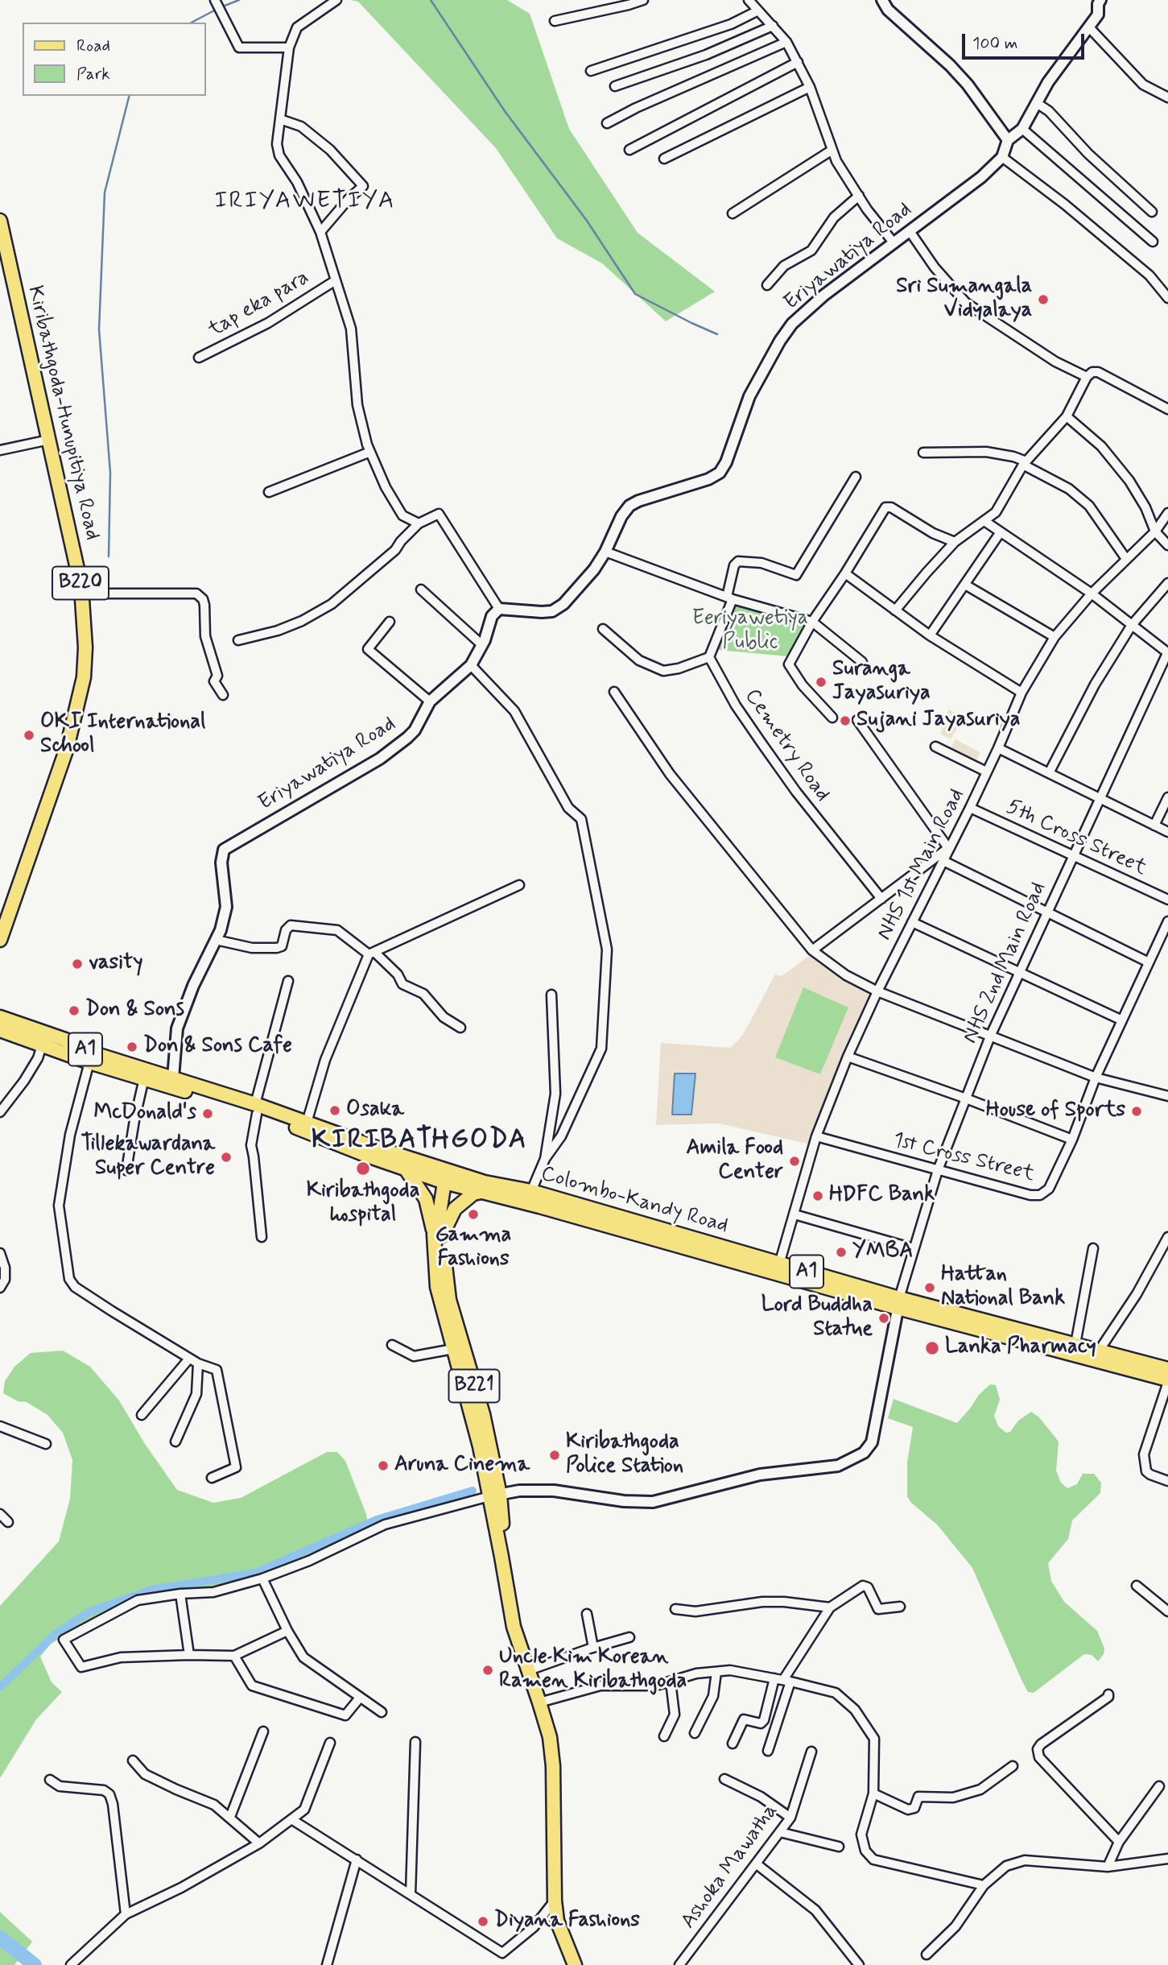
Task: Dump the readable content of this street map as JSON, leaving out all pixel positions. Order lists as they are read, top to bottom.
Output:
{
  "streets": {
    "main road": [
      "Kiribathgoda-Hunupitiya Road",
      "B220",
      "A1",
      "Colombo-Kandy Road",
      "B221"
    ],
    "street": [
      "Eriyawatiya Road",
      "tap eka para",
      "Cemetry Road",
      "5th Cross Street",
      "NHS 1st Main Road",
      "NHS 2nd Main Road",
      "1st Cross Street",
      "Ashoka Mawatha"
    ]
  },
  "crossings": [
    ["Eriyawatiya Road", "Colombo-Kandy Road"],
    ["5th Cross Street", "NHS 1st Main Road"],
    ["5th Cross Street", "NHS 2nd Main Road"],
    ["NHS 1st Main Road", "1st Cross Street"],
    ["NHS 1st Main Road", "Colombo-Kandy Road"],
    ["NHS 2nd Main Road", "1st Cross Street"],
    ["NHS 2nd Main Road", "Colombo-Kandy Road"],
    ["Colombo-Kandy Road", "B221"]
  ],
  "districts": ["IRIYAWETIYA", "KIRIBATHGODA"],
  "parks": ["Eeriyawetiya Public"],
  "places": [
    "Sri Sumangala Vidyalaya",
    "Suranga Jayasuriya",
    "Sujani Jayasuriya",
    "OKI International School",
    "vasity",
    "Don & Sons",
    "Don & Sons Cafe",
    "Osaka",
    "House of Sports",
    "McDonald's",
    "Tillekawardana Super Centre",
    "Amila Food Center",
    "Kiribathgoda hospital",
    "HDFC Bank",
    "Gamma Fashions",
    "YMBA",
    "Hattan National Bank",
    "Lord Buddha Statue",
    "Lanka Pharmacy",
    "Kiribathgoda Police Station",
    "Aruna Cinema",
    "Uncle Kim Korean Ramen Kiribathgoda",
    "Diyana Fashions"
  ],
  "legend": ["Road", "Park"],
  "scale_bar": "100 m"
}
